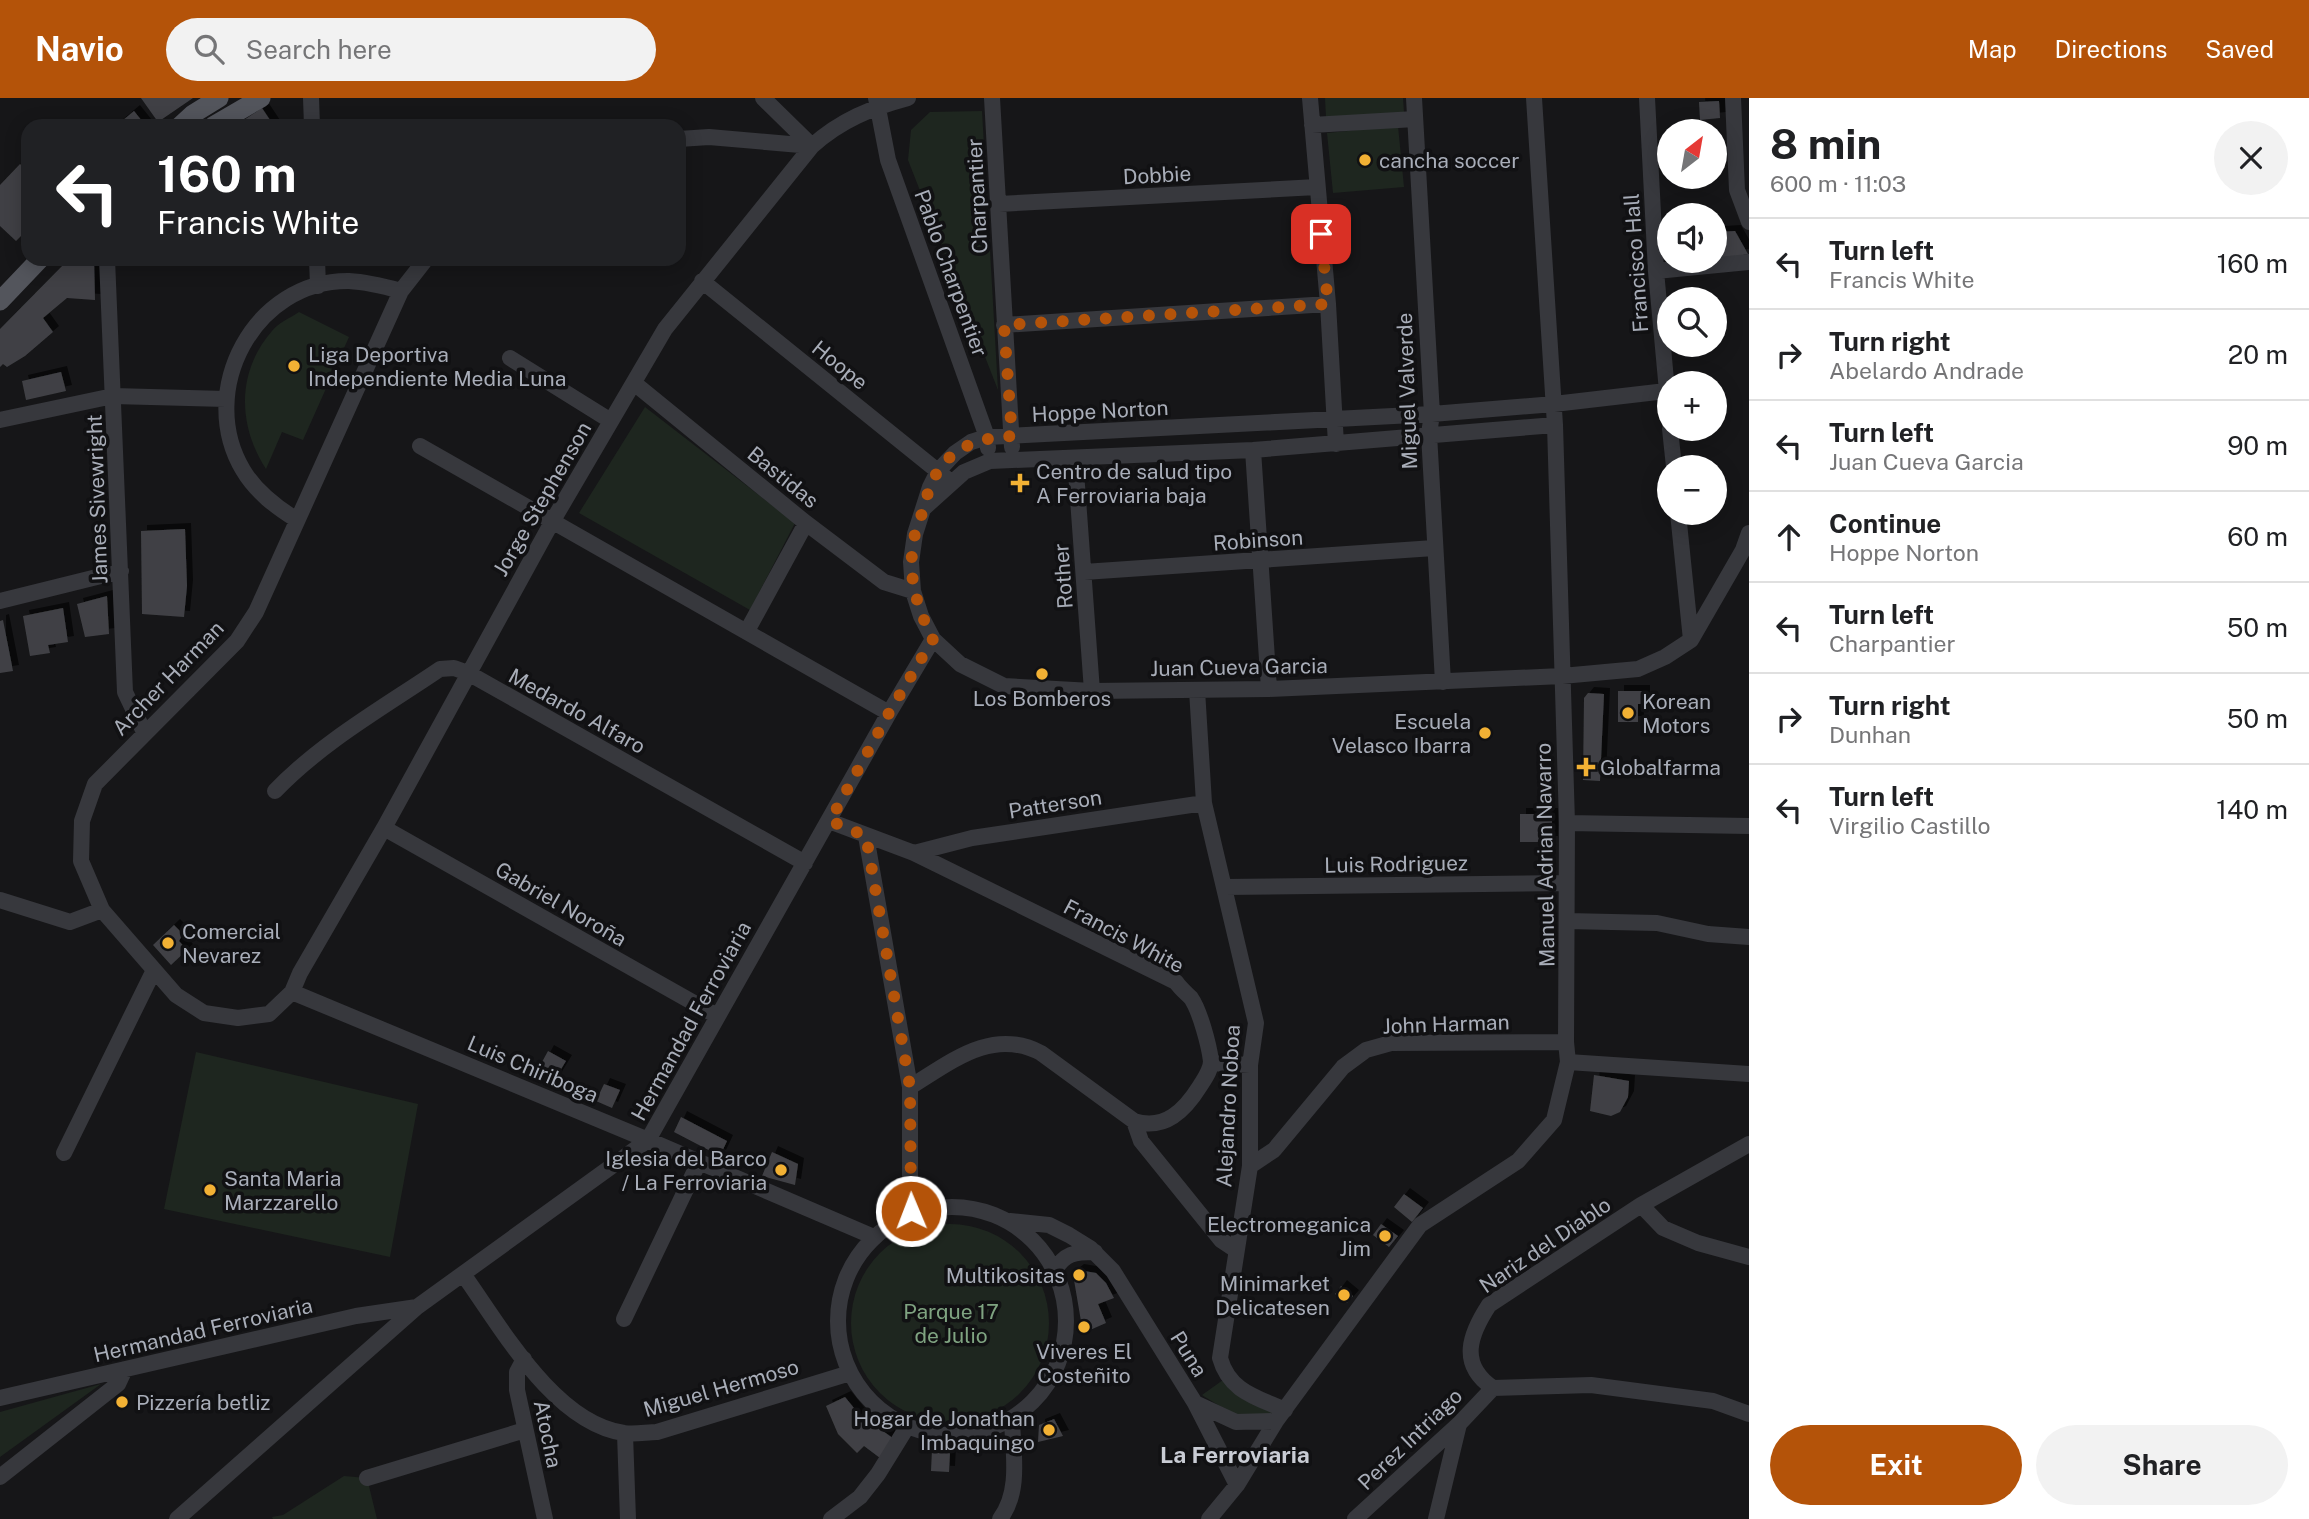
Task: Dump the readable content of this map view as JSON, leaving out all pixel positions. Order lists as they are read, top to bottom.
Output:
{
  "streets": {
    "street": [
      "Dobbie",
      "Charpantier",
      "Francisco Hall",
      "Pablo Charpentier",
      "Hoope",
      "Miguel Valverde",
      "Hoppe Norton",
      "Bastidas",
      "James Sivewright",
      "Jorge Stephenson",
      "Robinson",
      "Rother",
      "Juan Cueva Garcia",
      "Archer Harman",
      "Medardo Alfaro",
      "Patterson",
      "Manuel Adrian Navarro",
      "Luis Rodriguez",
      "Gabriel Noroña",
      "Francis White",
      "Hermandad Ferroviaria",
      "John Harman",
      "Luis Chiriboga",
      "Alejandro Noboa",
      "Nariz del Diablo",
      "Puna",
      "Miguel Hermoso",
      "Atocha",
      "Perez Intriago"
    ]
  },
  "crossings": [
    ["Dobbie", "Charpantier"],
    ["Charpantier", "Hoppe Norton"],
    ["Pablo Charpentier", "Hoppe Norton"],
    ["Pablo Charpentier", "Jorge Stephenson"],
    ["Hoope", "Hoppe Norton"],
    ["Hoope", "Jorge Stephenson"],
    ["Miguel Valverde", "Hoppe Norton"],
    ["Miguel Valverde", "Robinson"],
    ["Miguel Valverde", "Juan Cueva Garcia"],
    ["Hoppe Norton", "Juan Cueva Garcia"],
    ["Hoppe Norton", "Manuel Adrian Navarro"],
    ["Bastidas", "Jorge Stephenson"],
    ["Bastidas", "Juan Cueva Garcia"],
    ["James Sivewright", "Archer Harman"],
    ["Jorge Stephenson", "Archer Harman"],
    ["Jorge Stephenson", "Medardo Alfaro"],
    ["Jorge Stephenson", "Gabriel Noroña"],
    ["Jorge Stephenson", "Luis Chiriboga"],
    ["Robinson", "Rother"],
    ["Rother", "Juan Cueva Garcia"],
    ["Juan Cueva Garcia", "Manuel Adrian Navarro"],
    ["Juan Cueva Garcia", "Hermandad Ferroviaria"],
    ["Juan Cueva Garcia", "Alejandro Noboa"],
    ["Archer Harman", "Luis Chiriboga"],
    ["Medardo Alfaro", "Hermandad Ferroviaria"],
    ["Patterson", "Francis White"],
    ["Patterson", "Alejandro Noboa"],
    ["Manuel Adrian Navarro", "Luis Rodriguez"],
    ["Manuel Adrian Navarro", "John Harman"],
    ["Manuel Adrian Navarro", "Alejandro Noboa"],
    ["Manuel Adrian Navarro", "Puna"],
    ["Luis Rodriguez", "Alejandro Noboa"],
    ["Gabriel Noroña", "Hermandad Ferroviaria"],
    ["Francis White", "Hermandad Ferroviaria"],
    ["Hermandad Ferroviaria", "Luis Chiriboga"],
    ["Hermandad Ferroviaria", "Miguel Hermoso"],
    ["John Harman", "Alejandro Noboa"],
    ["Luis Chiriboga", "Puna"],
    ["Luis Chiriboga", "Miguel Hermoso"],
    ["Nariz del Diablo", "Perez Intriago"],
    ["Puna", "Miguel Hermoso"],
    ["Miguel Hermoso", "Atocha"]
  ],
  "districts": ["La Ferroviaria"],
  "parks": ["Parque 17 de Julio"],
  "places": {
    "other": [
      "cancha soccer",
      "Liga Deportiva Independiente Media Luna",
      "Los Bomberos",
      "Korean Motors",
      "Escuela Velasco Ibarra",
      "Comercial Nevarez",
      "Iglesia del Barco / La Ferroviaria",
      "Santa Maria Marzzarello",
      "Electromeganica Jim",
      "Multikositas",
      "Minimarket Delicatesen",
      "Viveres El Costeñito",
      "Pizzería betliz",
      "Hogar de Jonathan Imbaquingo"
    ],
    "health": ["Centro de salud tipo A Ferroviaria baja", "Globalfarma"]
  },
  "north": "top right",
  "page": {
    "header": "Navio",
    "search": "Search here",
    "nav": ["Map", "Directions", "Saved"],
    "heading": ["8 min", "600 m · 11:03"],
    "map_buttons": ["+", "−"],
    "turn": ["160 m", "Francis White"],
    "list": [
      {
        "name": "Turn left",
        "note": "Francis White",
        "value": "160 m"
      },
      {
        "name": "Turn right",
        "note": "Abelardo Andrade",
        "value": "20 m"
      },
      {
        "name": "Turn left",
        "note": "Juan Cueva Garcia",
        "value": "90 m"
      },
      {
        "name": "Continue",
        "note": "Hoppe Norton",
        "value": "60 m"
      },
      {
        "name": "Turn left",
        "note": "Charpantier",
        "value": "50 m"
      },
      {
        "name": "Turn right",
        "note": "Dunhan",
        "value": "50 m"
      },
      {
        "name": "Turn left",
        "note": "Virgilio Castillo",
        "value": "140 m"
      }
    ],
    "buttons": ["Exit", "Share"]
  }
}
